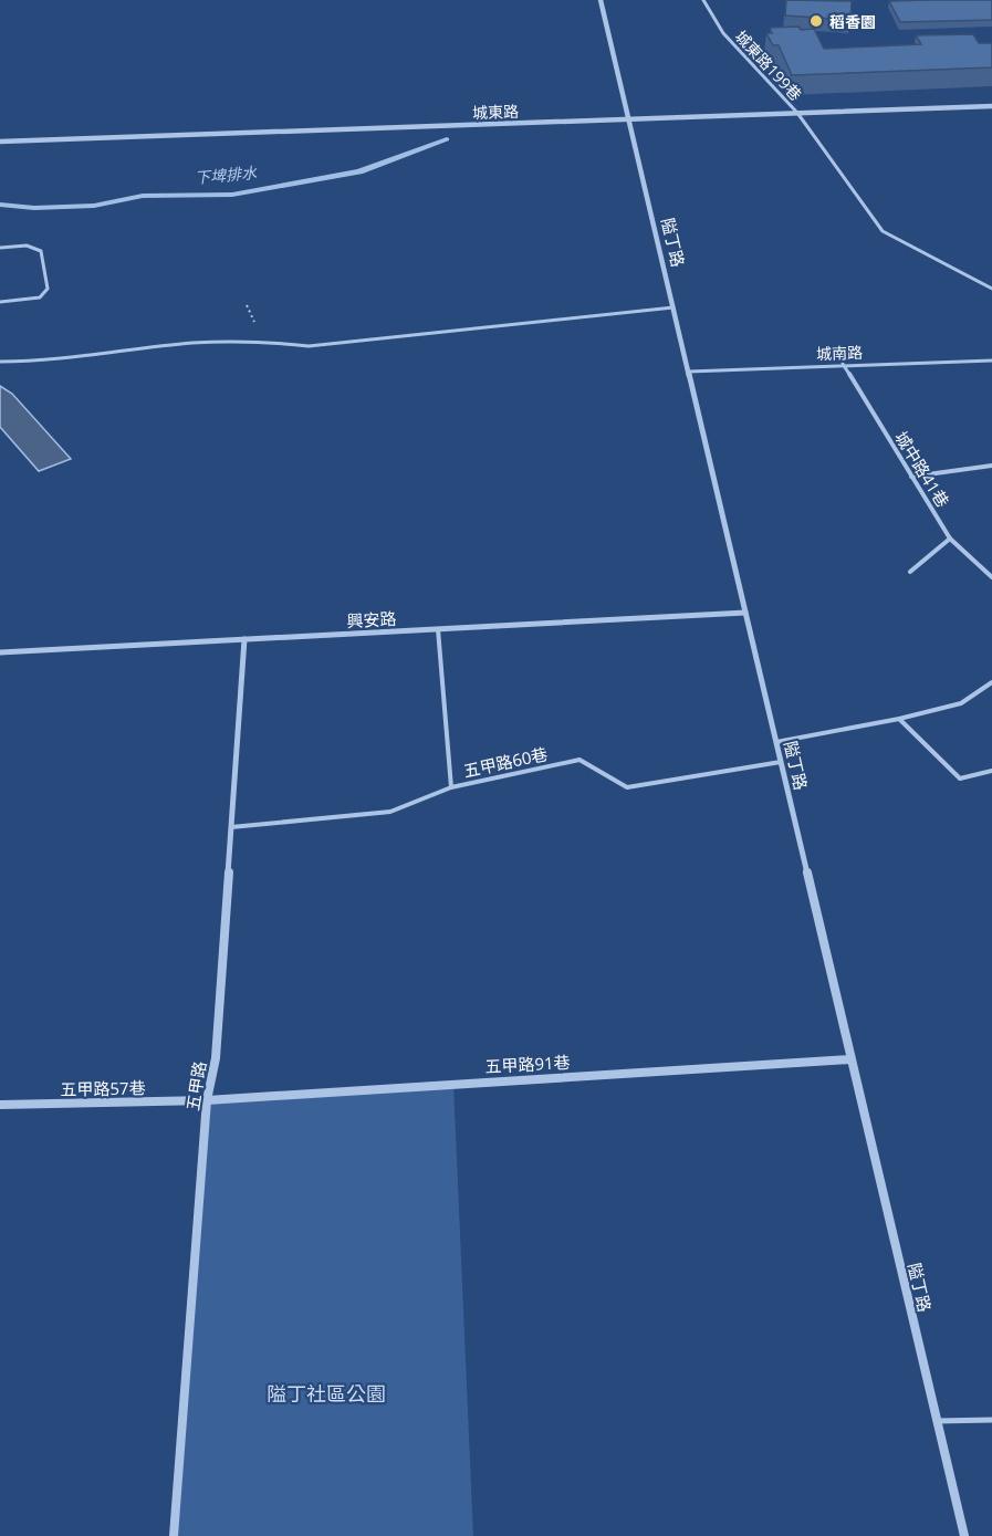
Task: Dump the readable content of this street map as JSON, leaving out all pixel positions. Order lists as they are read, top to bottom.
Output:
{
  "streets": {
    "street": [
      "城東路",
      "隘丁路",
      "興安路",
      "五甲路91巷",
      "五甲路",
      "五甲路57巷"
    ],
    "lane": [
      "城東路199巷",
      "城南路",
      "城中路41巷",
      "五甲路60巷"
    ]
  },
  "crossings": [
    ["城東路199巷", "城東路"],
    ["城東路", "隘丁路"],
    ["隘丁路", "城南路"],
    ["隘丁路", "興安路"],
    ["隘丁路", "五甲路60巷"],
    ["隘丁路", "五甲路91巷"],
    ["城南路", "城中路41巷"],
    ["興安路", "五甲路"],
    ["五甲路60巷", "五甲路"],
    ["五甲路91巷", "五甲路"],
    ["五甲路91巷", "五甲路57巷"],
    ["五甲路", "五甲路57巷"]
  ],
  "water": ["下埤排水"],
  "parks": ["隘丁社區公園"],
  "places": ["稻香園"]
}
